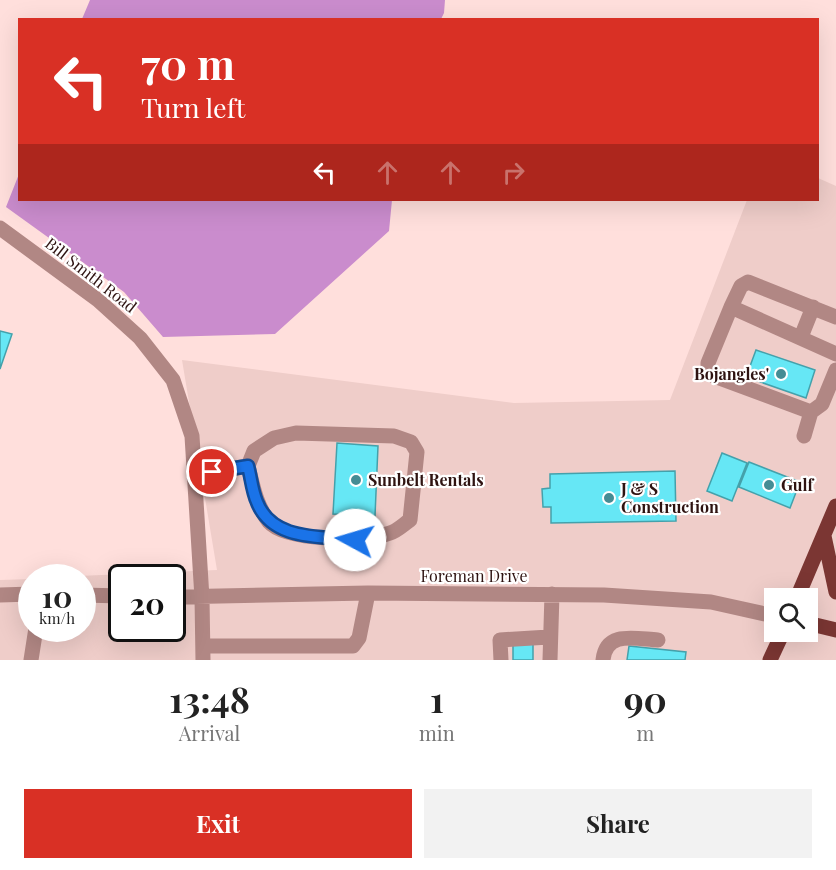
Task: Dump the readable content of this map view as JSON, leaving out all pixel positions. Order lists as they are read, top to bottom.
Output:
{
  "streets": {
    "street": ["Bill Smith Road", "Foreman Drive"]
  },
  "crossings": [
    ["Bill Smith Road", "Foreman Drive"]
  ],
  "places": [
    "Bojangles'",
    "Sunbelt Rentals",
    "Gulf",
    "J & S Construction"
  ],
  "page": {
    "turn": ["70 m", "Turn left"],
    "speed": "10 km/h",
    "limit": "20",
    "eta": [
      "13:48",
      "Arrival",
      "1",
      "min",
      "90",
      "m"
    ],
    "buttons": ["Exit", "Share"]
  }
}
